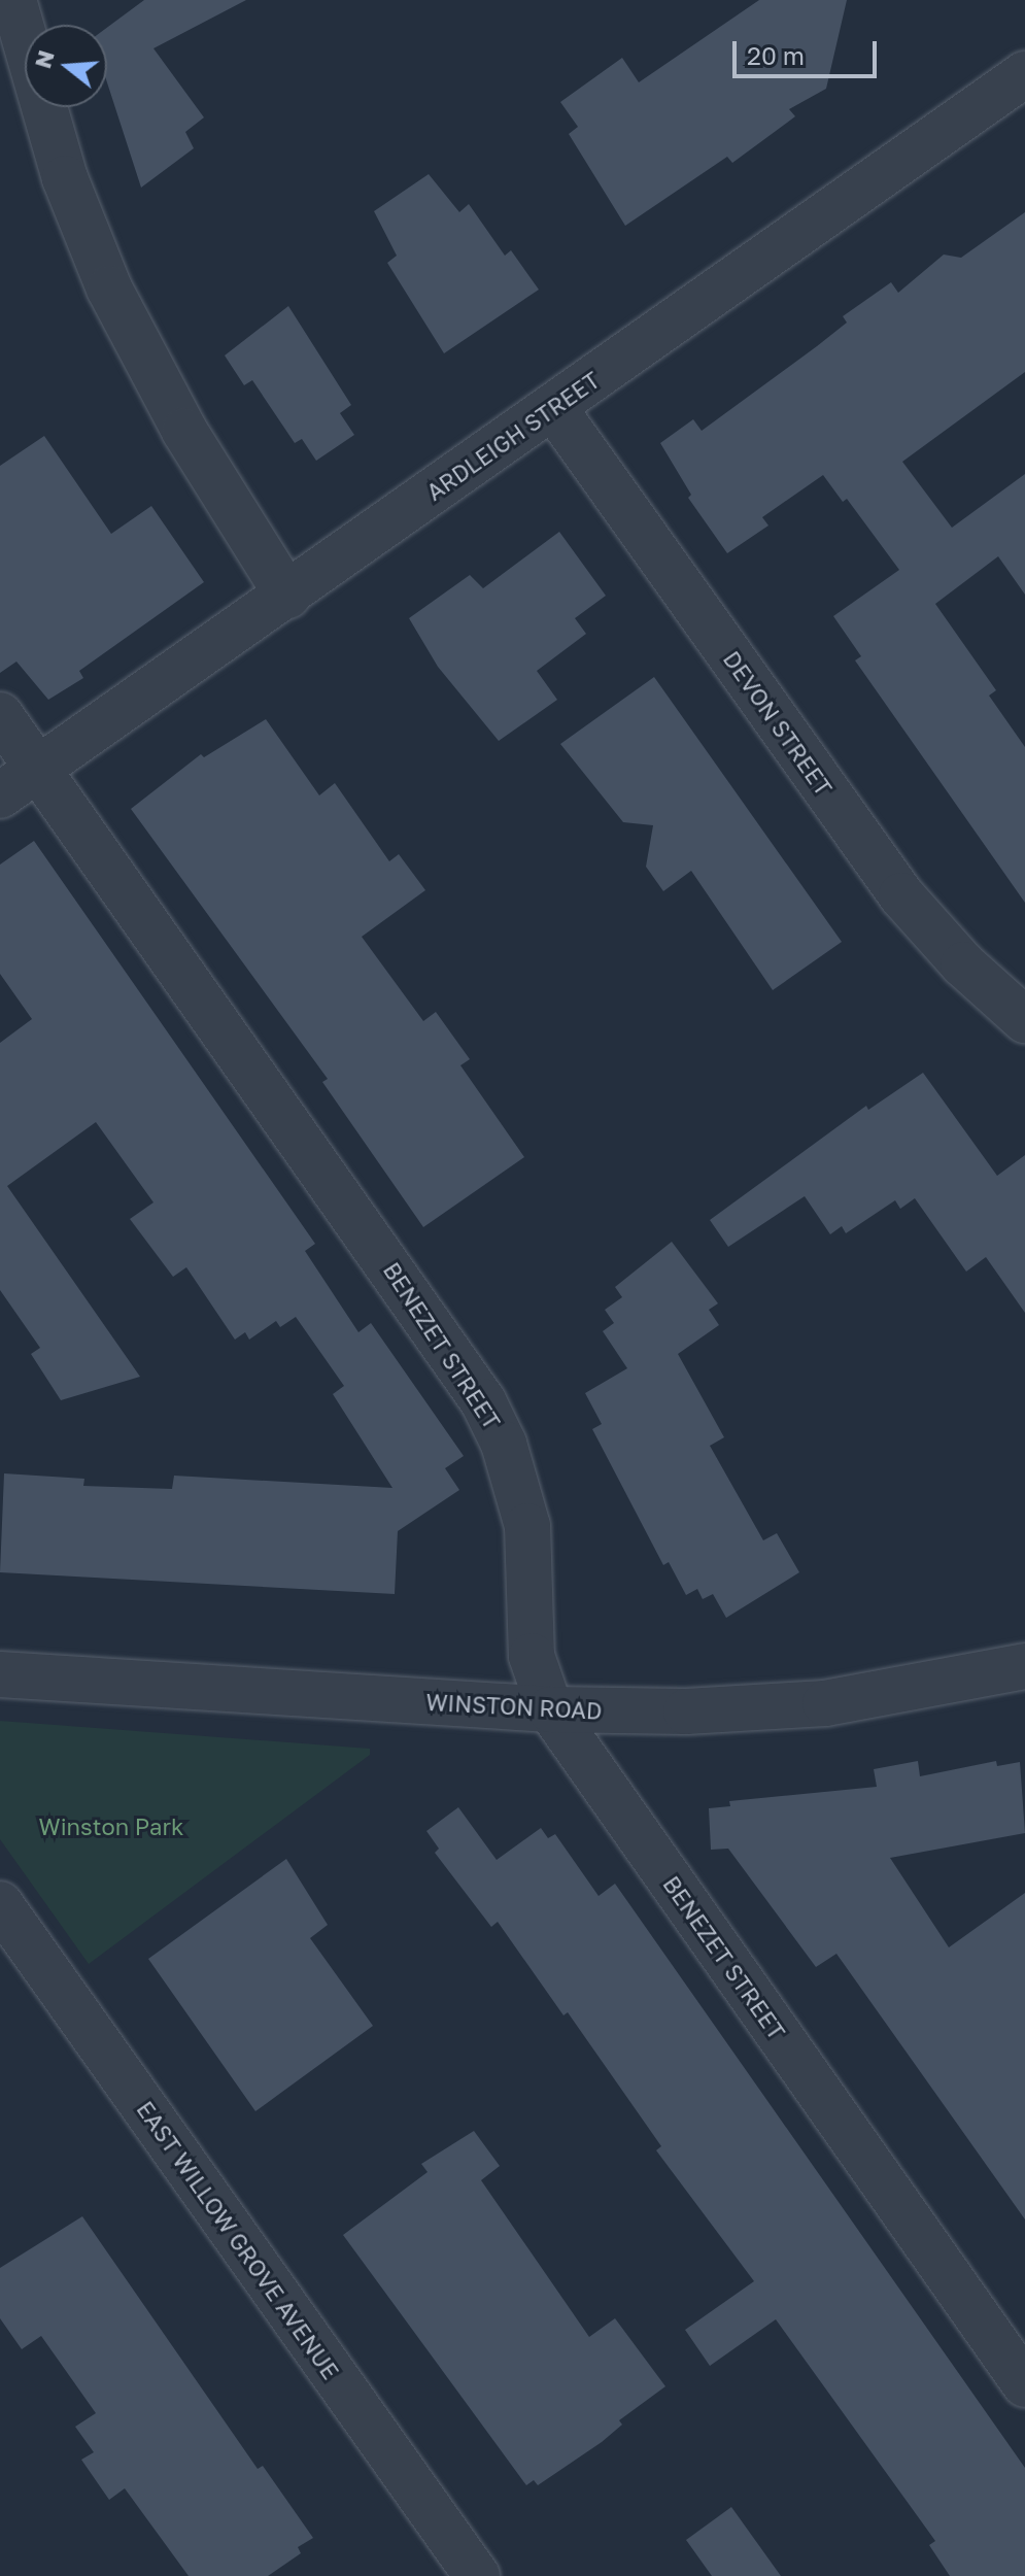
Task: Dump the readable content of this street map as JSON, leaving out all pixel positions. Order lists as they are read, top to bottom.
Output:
{
  "streets": {
    "street": [
      "ARDLEIGH STREET",
      "DEVON STREET",
      "BENEZET STREET",
      "WINSTON ROAD",
      "EAST WILLOW GROVE AVENUE"
    ]
  },
  "crossings": [
    ["ARDLEIGH STREET", "DEVON STREET"],
    ["ARDLEIGH STREET", "BENEZET STREET"],
    ["BENEZET STREET", "WINSTON ROAD"]
  ],
  "parks": ["Winston Park"],
  "scale_bar": "20 m",
  "north": "left"
}
